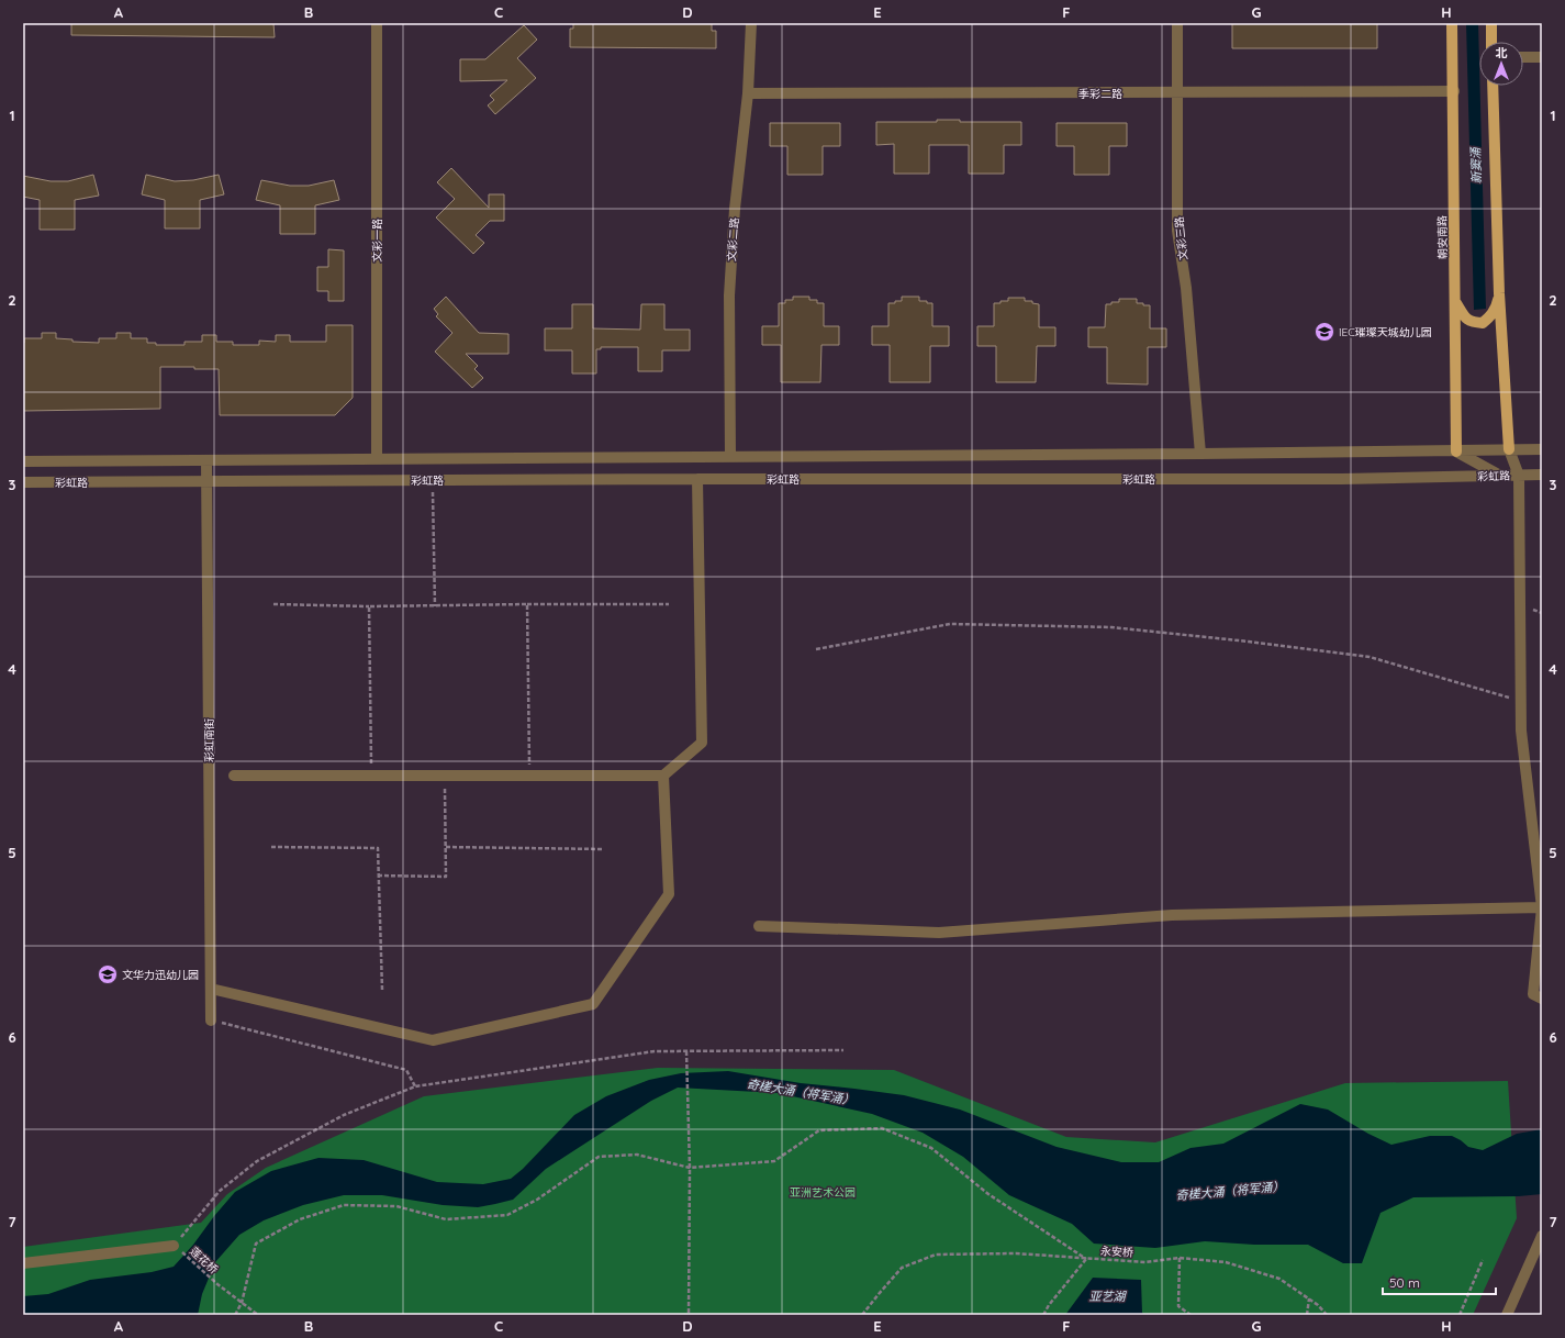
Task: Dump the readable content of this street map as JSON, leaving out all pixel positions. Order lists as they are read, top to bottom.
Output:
{
  "streets": {
    "main road": ["朝安南路"],
    "street": [
      "季彩二路",
      "文彩三路",
      "文彩二路",
      "文彩一路",
      "彩虹路",
      "彩虹南街"
    ],
    "path": ["永安桥", "莲花桥"]
  },
  "crossings": [
    ["季彩二路", "朝安南路"],
    ["季彩二路", "文彩三路"],
    ["季彩二路", "文彩二路"],
    ["朝安南路", "彩虹路"],
    ["文彩三路", "彩虹路"],
    ["文彩二路", "彩虹路"],
    ["文彩一路", "彩虹路"],
    ["彩虹路", "彩虹南街"]
  ],
  "water": ["新窦涌", "奇槎大涌（将军涌）", "亚艺湖"],
  "parks": ["亚洲艺术公园"],
  "places": {
    "school or university": ["IEC璀璨天城幼儿园", "文华力迅幼儿园"]
  },
  "scale_bar": "50 m",
  "north": "top",
  "grid": {
    "columns": [
      "A",
      "B",
      "C",
      "D",
      "E",
      "F",
      "G",
      "H"
    ],
    "rows": [
      "1",
      "2",
      "3",
      "4",
      "5",
      "6",
      "7"
    ]
  }
}
